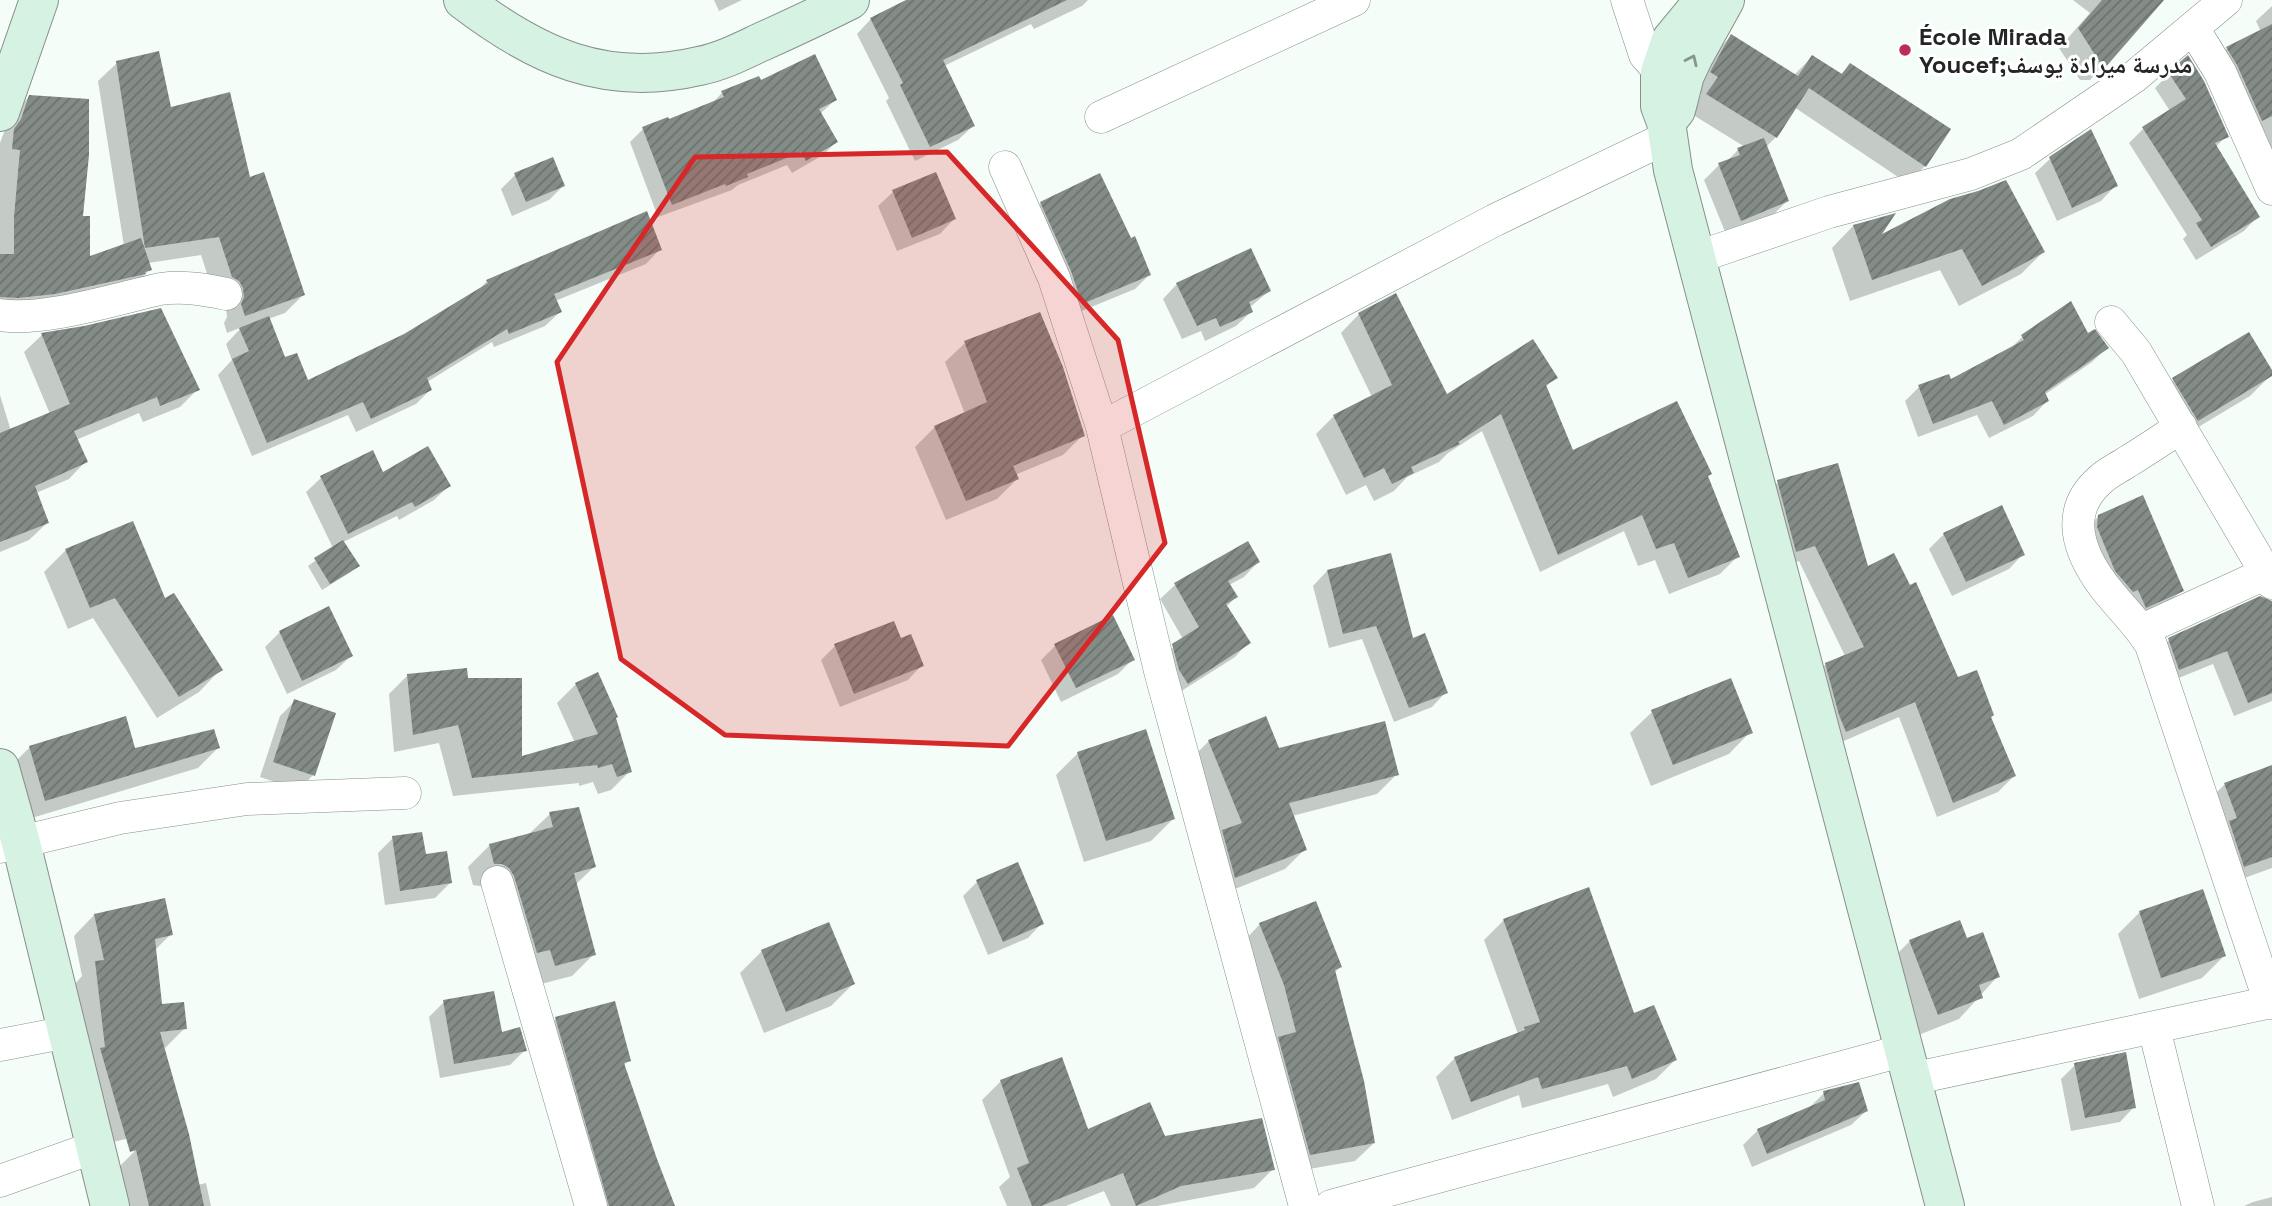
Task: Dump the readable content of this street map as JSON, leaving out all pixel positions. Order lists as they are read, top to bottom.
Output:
{
  "places": ["École Mirada Youcef;مدرسة ميرادة يوسف"]
}
